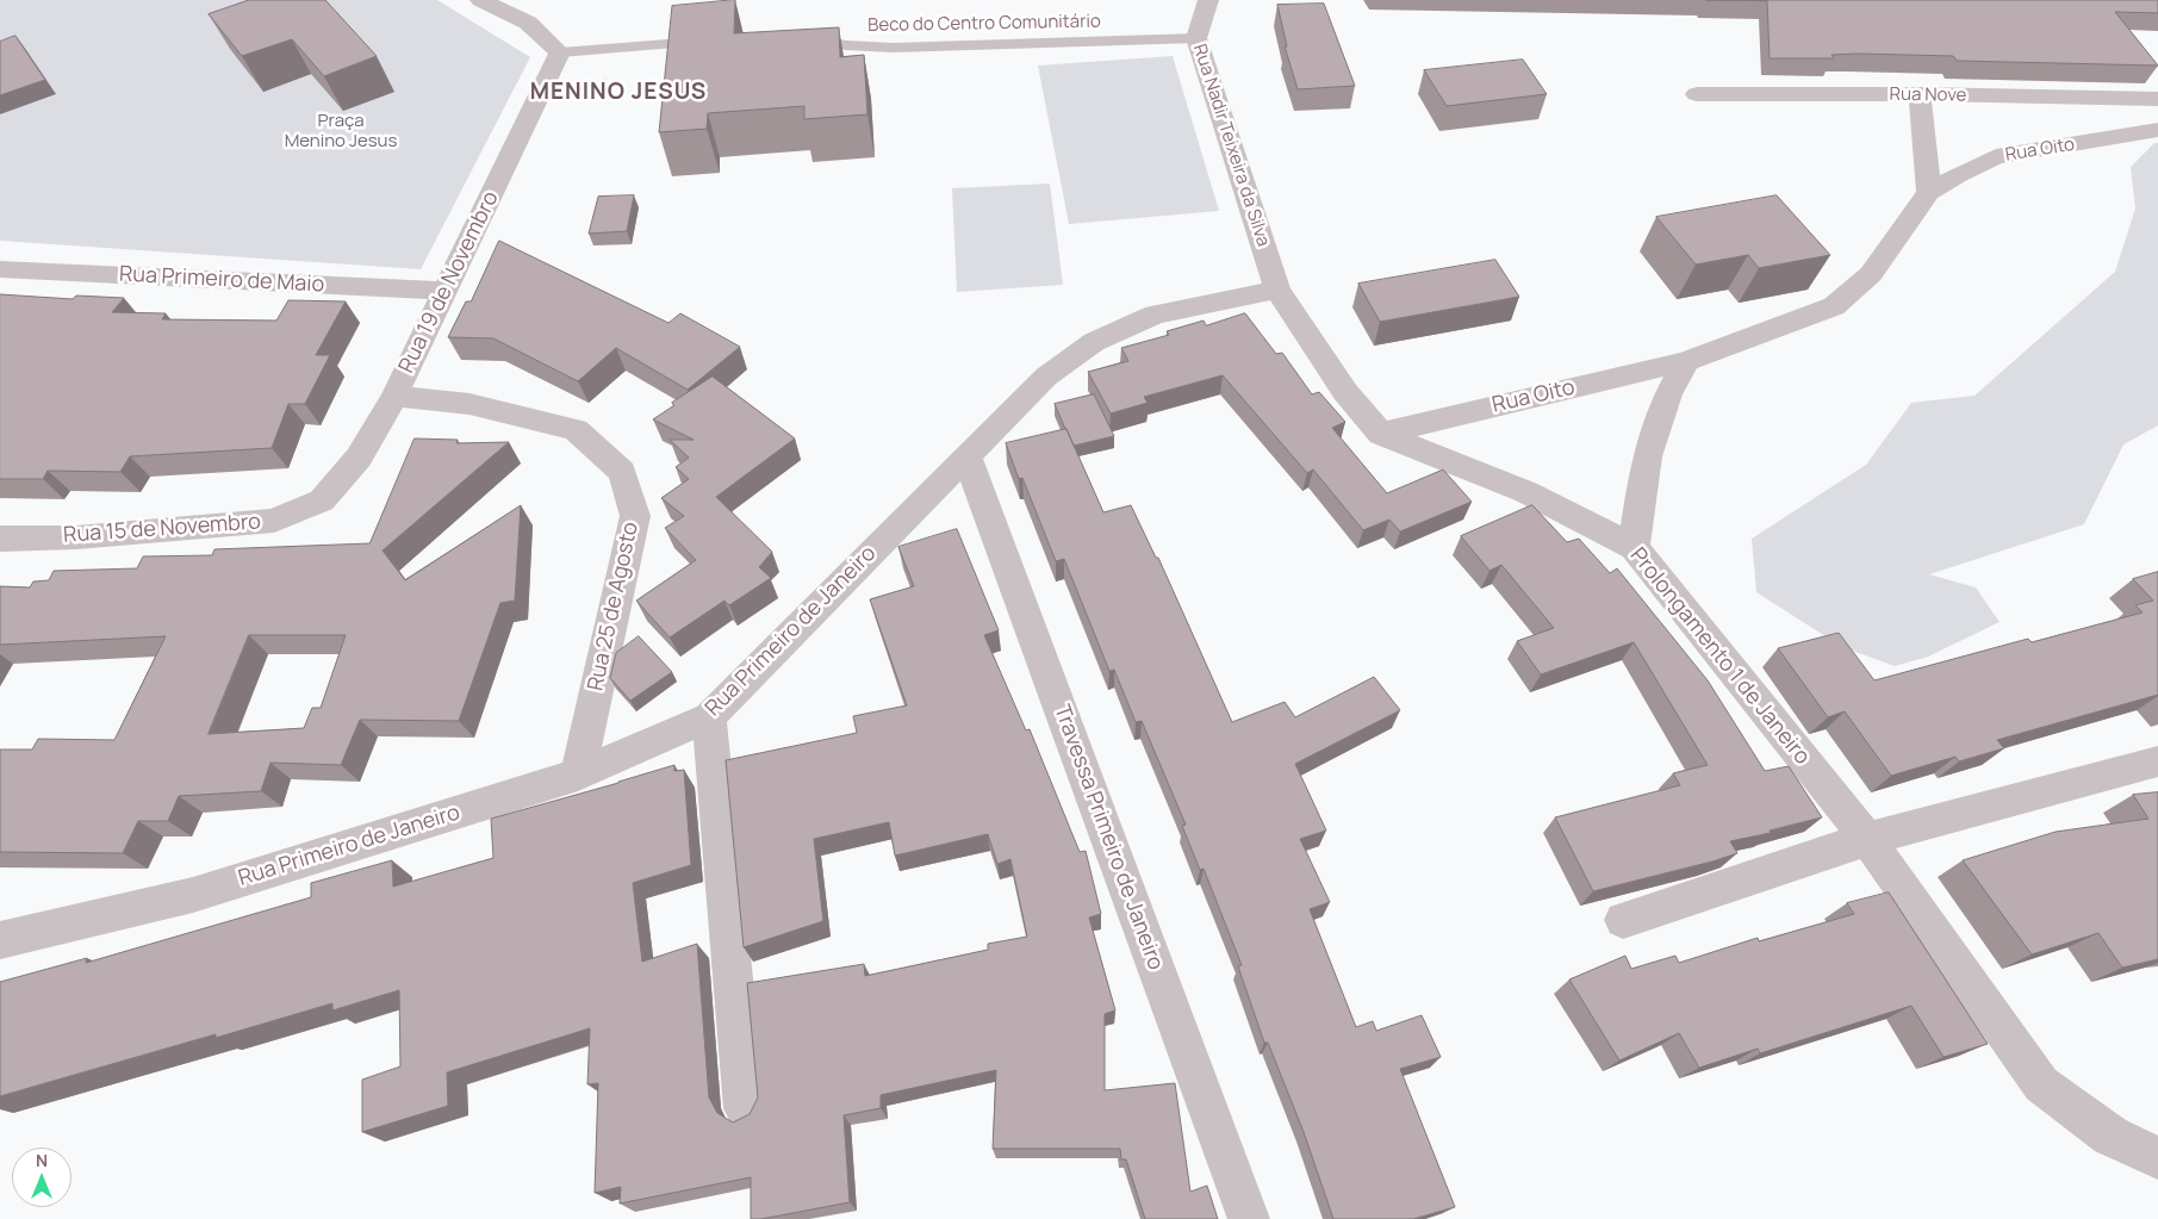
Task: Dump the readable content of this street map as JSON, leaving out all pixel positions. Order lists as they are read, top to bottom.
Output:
{
  "streets": {
    "street": [
      "Rua Nove",
      "Rua Nadir Teixeira da Silva",
      "Rua Oito",
      "Rua Primeiro de Maio",
      "Rua 19 de Novembro",
      "Rua 15 de Novembro",
      "Rua 25 de Agosto",
      "Rua Primeiro de Janeiro",
      "Prolongamento 1 de Janeiro",
      "Travessa Primeiro de Janeiro"
    ],
    "lane": ["Beco do Centro Comunitário"]
  },
  "crossings": [
    ["Beco do Centro Comunitário", "Rua Nadir Teixeira da Silva"],
    ["Rua Nadir Teixeira da Silva", "Rua Primeiro de Janeiro"],
    ["Rua Nadir Teixeira da Silva", "Prolongamento 1 de Janeiro"],
    ["Rua Oito", "Prolongamento 1 de Janeiro"],
    ["Rua Primeiro de Maio", "Rua 19 de Novembro"],
    ["Rua 19 de Novembro", "Rua 15 de Novembro"],
    ["Rua 19 de Novembro", "Rua 25 de Agosto"],
    ["Rua 25 de Agosto", "Rua Primeiro de Janeiro"],
    ["Rua Primeiro de Janeiro", "Prolongamento 1 de Janeiro"],
    ["Rua Primeiro de Janeiro", "Travessa Primeiro de Janeiro"]
  ],
  "districts": ["MENINO JESUS"],
  "parks": ["Praça Menino Jesus"],
  "north": "top"
}
